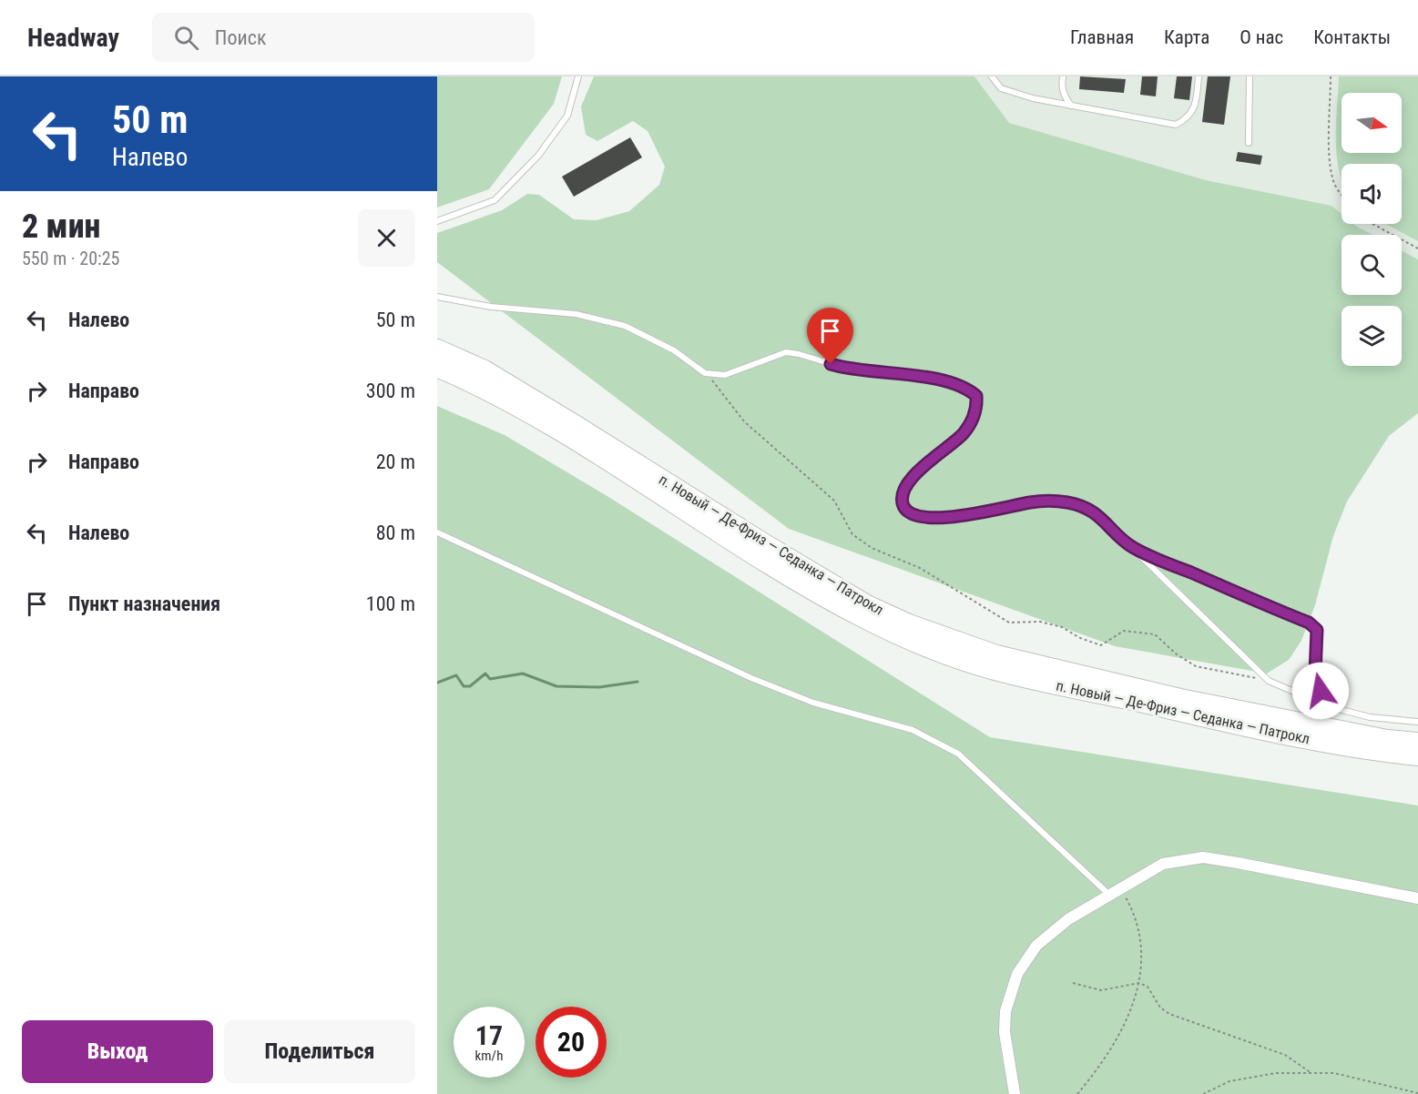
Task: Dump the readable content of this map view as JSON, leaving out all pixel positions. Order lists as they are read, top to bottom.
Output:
{
  "streets": {
    "highway": ["п. Новый — Де-Фриз — Седанка — Патрокл"]
  },
  "north": "right",
  "page": {
    "header": "Headway",
    "search": "Поиск",
    "nav": [
      "Главная",
      "Карта",
      "О нас",
      "Контакты"
    ],
    "turn": ["50 m", "Налево"],
    "heading": ["2 мин", "550 m · 20:25"],
    "list": [
      {
        "name": "Налево",
        "value": "50 m"
      },
      {
        "name": "Направо",
        "value": "300 m"
      },
      {
        "name": "Направо",
        "value": "20 m"
      },
      {
        "name": "Налево",
        "value": "80 m"
      },
      {
        "name": "Пункт назначения",
        "value": "100 m"
      }
    ],
    "speed": "17 km/h",
    "limit": "20",
    "buttons": ["Выход", "Поделиться"]
  }
}
